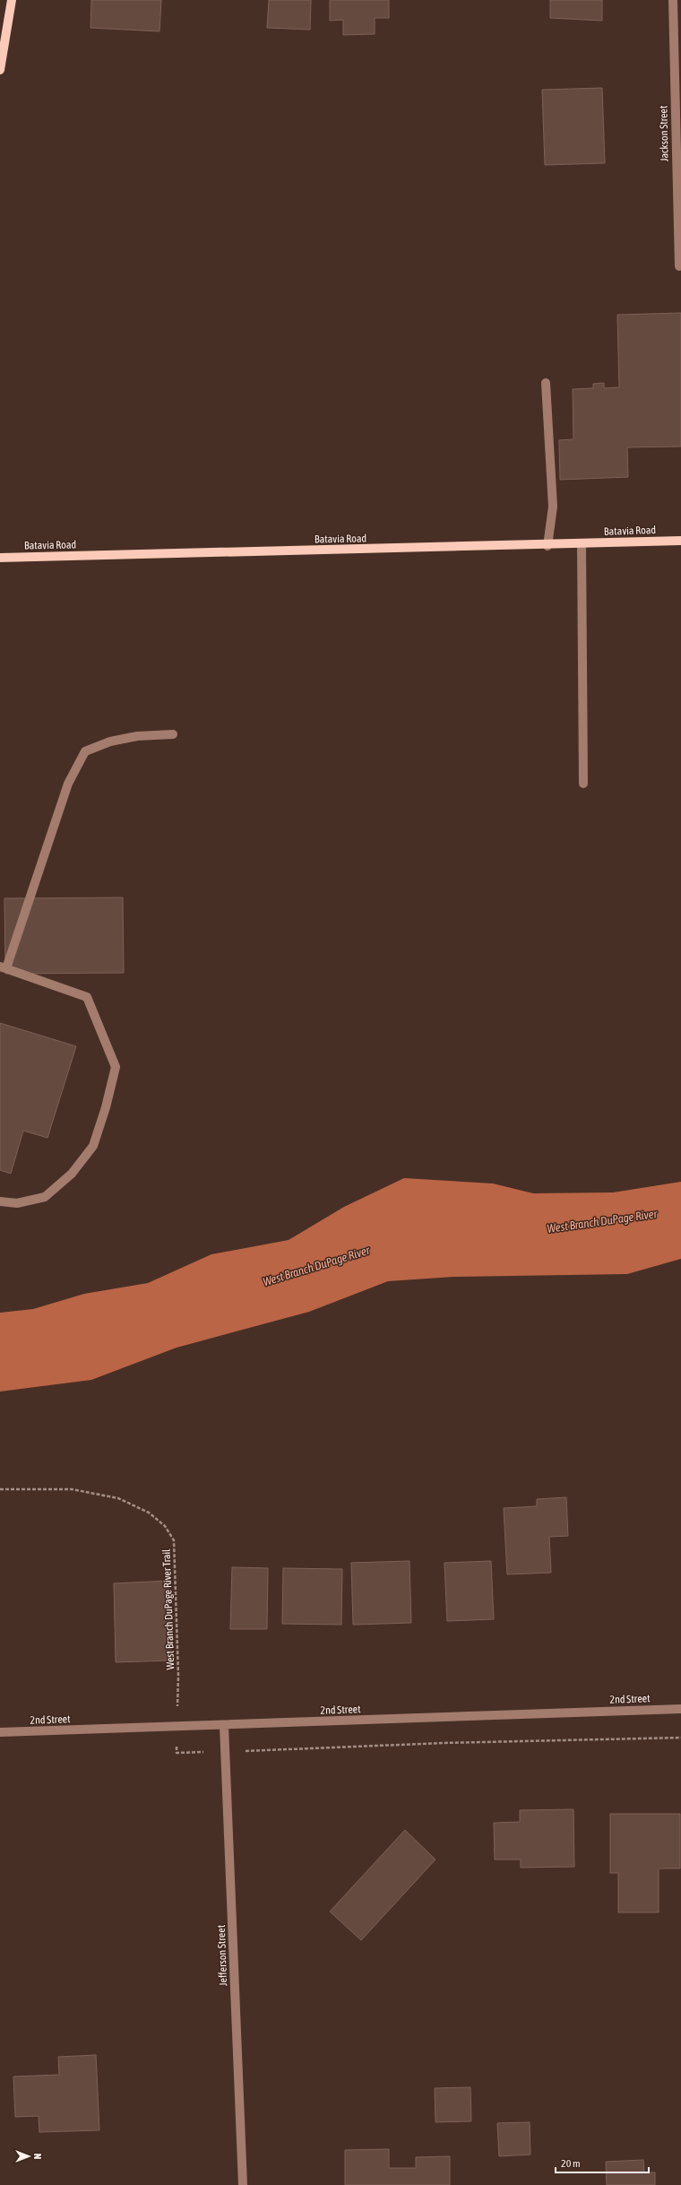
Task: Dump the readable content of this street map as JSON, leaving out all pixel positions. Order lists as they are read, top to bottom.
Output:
{
  "streets": {
    "main road": ["Batavia Road"],
    "street": ["Jackson Street", "2nd Street", "Jefferson Street"],
    "path": ["West Branch DuPage River Trail"]
  },
  "crossings": [
    ["2nd Street", "Jefferson Street"]
  ],
  "water": ["West Branch DuPage River"],
  "scale_bar": "20 m",
  "north": "right"
}
